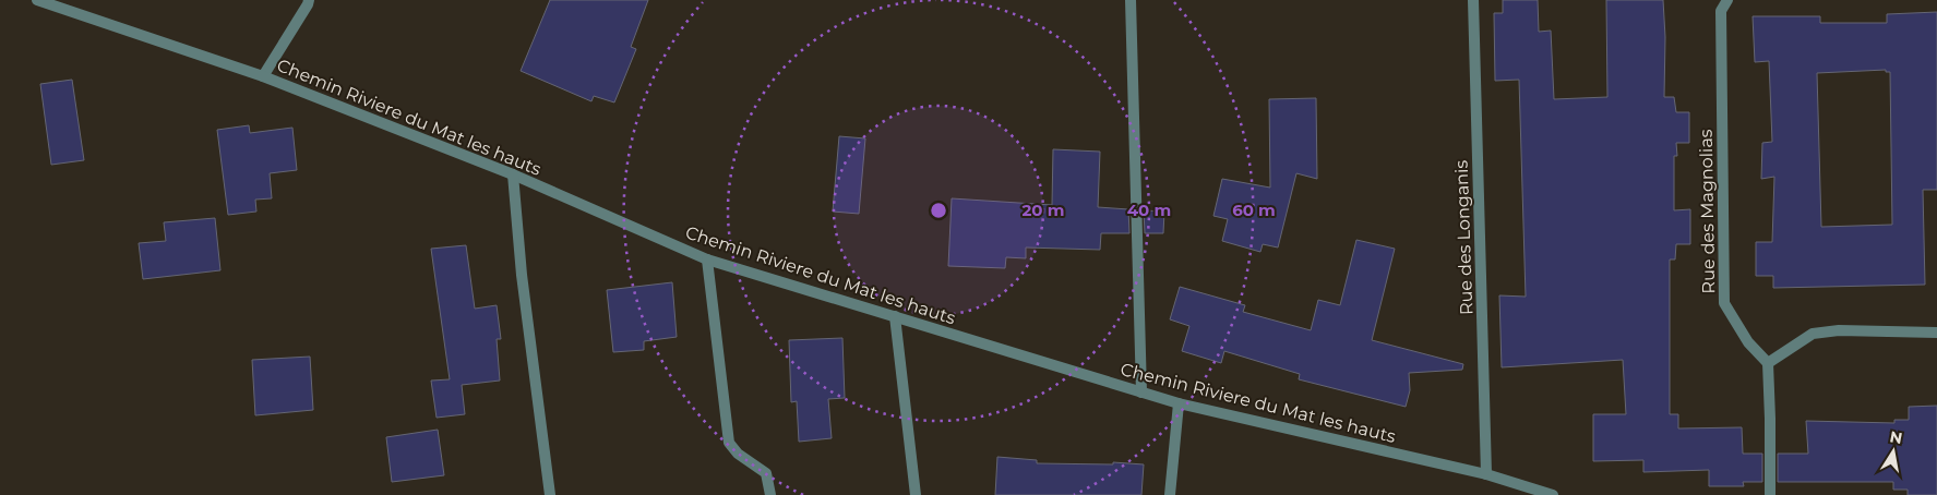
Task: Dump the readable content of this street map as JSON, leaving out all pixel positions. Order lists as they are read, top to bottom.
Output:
{
  "streets": {
    "street": ["Chemin Riviere du Mat les hauts", "Rue des Magnolias", "Rue des Longanis"]
  },
  "crossings": [
    ["Chemin Riviere du Mat les hauts", "Rue des Longanis"]
  ],
  "north": "top",
  "rings": ["20 m", "40 m", "60 m"]
}
